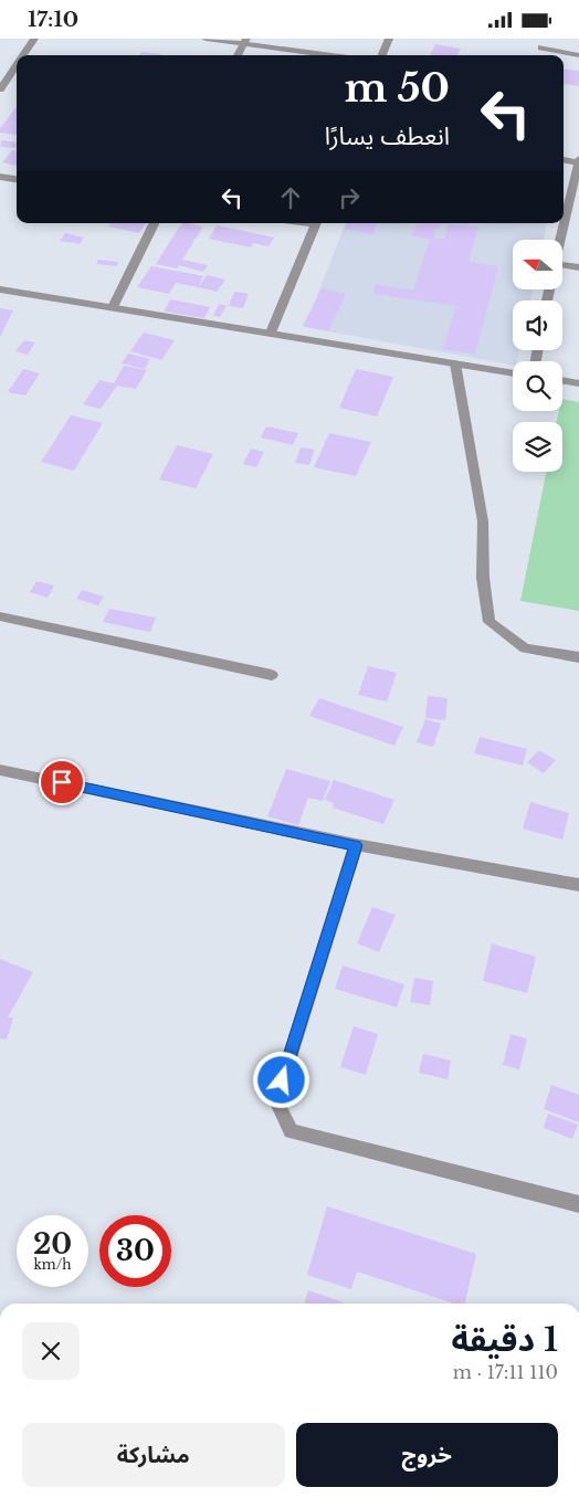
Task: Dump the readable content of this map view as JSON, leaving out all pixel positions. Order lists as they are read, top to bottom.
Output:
{
  "north": "left",
  "page": {
    "status": "17:10",
    "turn": ["50 m", "انعطف يسارًا"],
    "speed": "20 km/h",
    "limit": "30",
    "heading": ["1 دقيقة", "110 m · 17:11"],
    "buttons": ["خروج", "مشاركة"]
  }
}
